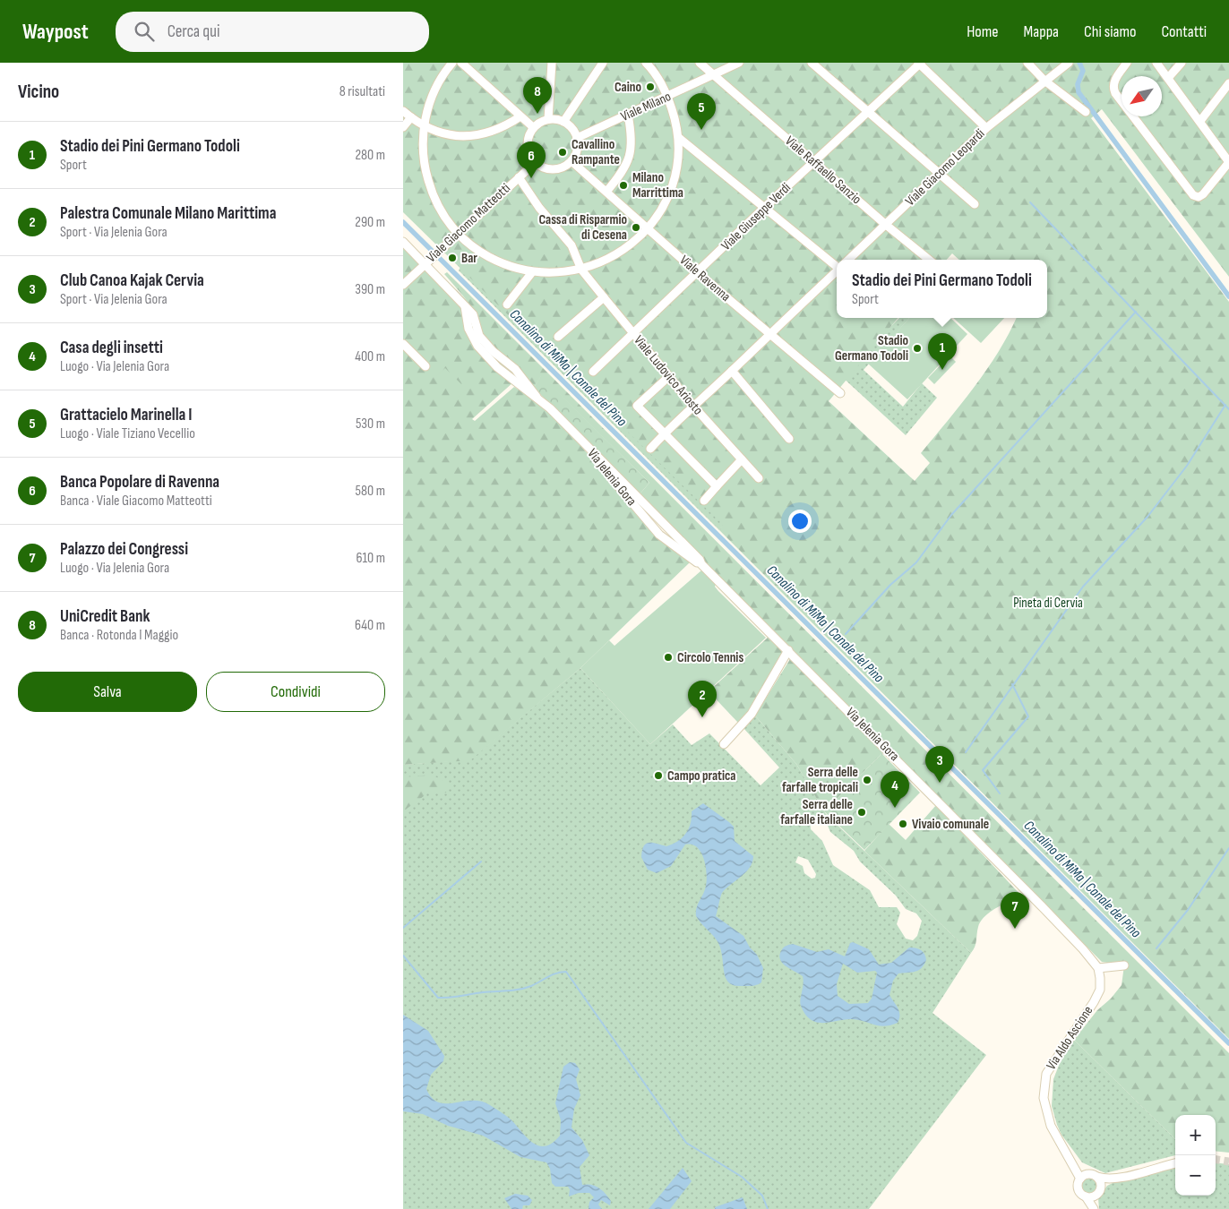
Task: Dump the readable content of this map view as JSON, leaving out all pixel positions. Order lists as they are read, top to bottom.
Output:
{
  "streets": {
    "street": [
      "Viale Milano",
      "Viale Giacomo Leopardi",
      "Viale Raffaello Sanzio",
      "Viale Giuseppe Verdi",
      "Viale Giacomo Matteotti",
      "Viale Ravenna",
      "Viale Ludovico Ariosto",
      "Via Jelenia Gora",
      "Via Aldo Ascione"
    ]
  },
  "crossings": [
    ["Viale Milano", "Viale Raffaello Sanzio"],
    ["Viale Milano", "Viale Giacomo Matteotti"],
    ["Viale Milano", "Viale Ravenna"],
    ["Viale Giacomo Leopardi", "Viale Raffaello Sanzio"],
    ["Viale Giacomo Leopardi", "Viale Ravenna"],
    ["Viale Giacomo Leopardi", "Viale Ludovico Ariosto"],
    ["Viale Raffaello Sanzio", "Viale Giuseppe Verdi"],
    ["Viale Giuseppe Verdi", "Viale Ravenna"],
    ["Viale Giuseppe Verdi", "Viale Ludovico Ariosto"],
    ["Viale Giacomo Matteotti", "Viale Ravenna"],
    ["Viale Giacomo Matteotti", "Viale Ludovico Ariosto"],
    ["Viale Giacomo Matteotti", "Via Jelenia Gora"],
    ["Via Jelenia Gora", "Via Aldo Ascione"]
  ],
  "water": ["Canalino di MiMa | Canale del Pino"],
  "parks": ["Pineta di Cervia"],
  "places": [
    "Caino",
    "Cavallino Rampante",
    "Milano Marrittima",
    "Cassa di Risparmio di Cesena",
    "Bar",
    "Stadio Germano Todoli",
    "Circolo Tennis",
    "Campo pratica",
    "Serra delle farfalle tropicali",
    "Serra delle farfalle italiane",
    "Vivaio comunale"
  ],
  "north": "bottom left",
  "page": {
    "header": "Waypost",
    "search": "Cerca qui",
    "nav": [
      "Home",
      "Mappa",
      "Chi siamo",
      "Contatti"
    ],
    "heading": ["Vicino", "8 risultati"],
    "pins": [
      "8",
      "5",
      "6",
      "1",
      "2",
      "3",
      "4",
      "7"
    ],
    "list": [
      {
        "mark": "1",
        "name": "Stadio dei Pini Germano Todoli",
        "note": "Sport",
        "value": "280 m"
      },
      {
        "mark": "2",
        "name": "Palestra Comunale Milano Marittima",
        "note": "Sport · Via Jelenia Gora",
        "value": "290 m"
      },
      {
        "mark": "3",
        "name": "Club Canoa Kajak Cervia",
        "note": "Sport · Via Jelenia Gora",
        "value": "390 m"
      },
      {
        "mark": "4",
        "name": "Casa degli insetti",
        "note": "Luogo · Via Jelenia Gora",
        "value": "400 m"
      },
      {
        "mark": "5",
        "name": "Grattacielo Marinella I",
        "note": "Luogo · Viale Tiziano Vecellio",
        "value": "530 m"
      },
      {
        "mark": "6",
        "name": "Banca Popolare di Ravenna",
        "note": "Banca · Viale Giacomo Matteotti",
        "value": "580 m"
      },
      {
        "mark": "7",
        "name": "Palazzo dei Congressi",
        "note": "Luogo · Via Jelenia Gora",
        "value": "610 m"
      },
      {
        "mark": "8",
        "name": "UniCredit Bank",
        "note": "Banca · Rotonda I Maggio",
        "value": "640 m"
      }
    ],
    "popup": ["Stadio dei Pini Germano Todoli", "Sport"],
    "buttons": ["Salva", "Condividi"],
    "map_buttons": ["+", "−"]
  }
}
